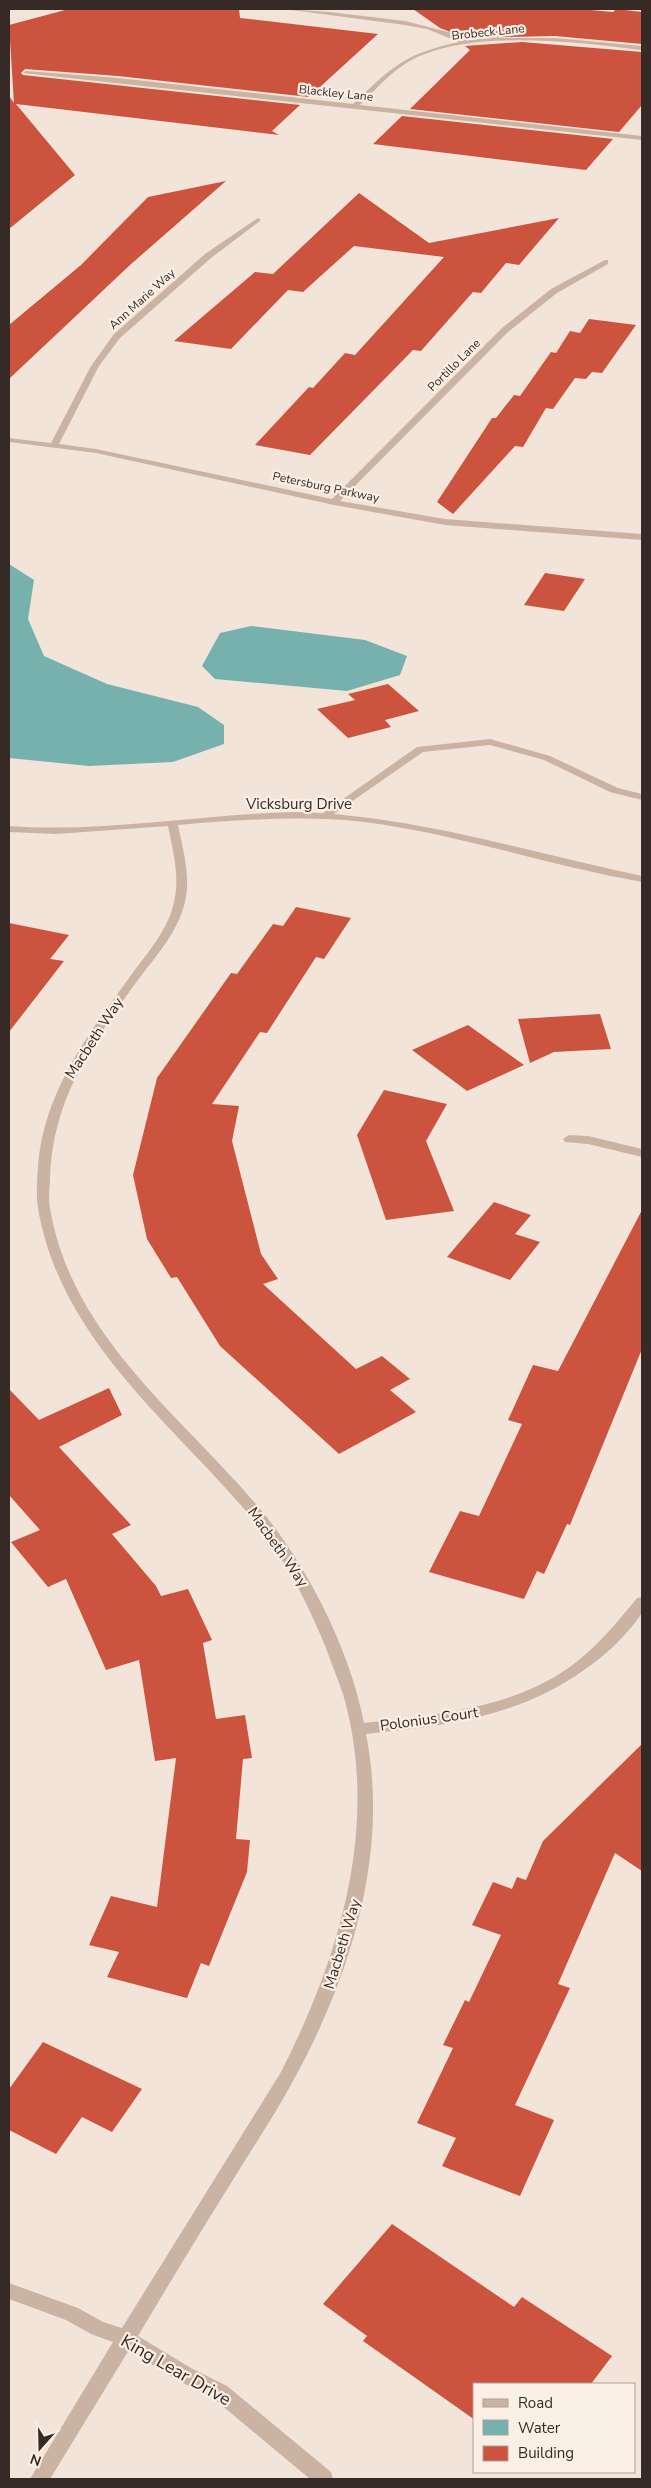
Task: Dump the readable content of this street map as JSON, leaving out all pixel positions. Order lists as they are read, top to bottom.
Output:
{
  "streets": {
    "street": [
      "Brobeck Lane",
      "Blackley Lane",
      "Ann Marie Way",
      "Portillo Lane",
      "Petersburg Parkway",
      "Vicksburg Drive",
      "Macbeth Way",
      "Polonius Court",
      "King Lear Drive"
    ]
  },
  "crossings": [
    ["Brobeck Lane", "Blackley Lane"],
    ["Ann Marie Way", "Petersburg Parkway"],
    ["Portillo Lane", "Petersburg Parkway"],
    ["Vicksburg Drive", "Macbeth Way"],
    ["Macbeth Way", "Polonius Court"],
    ["Macbeth Way", "King Lear Drive"]
  ],
  "legend": ["Road", "Water", "Building"],
  "north": "bottom"
}
